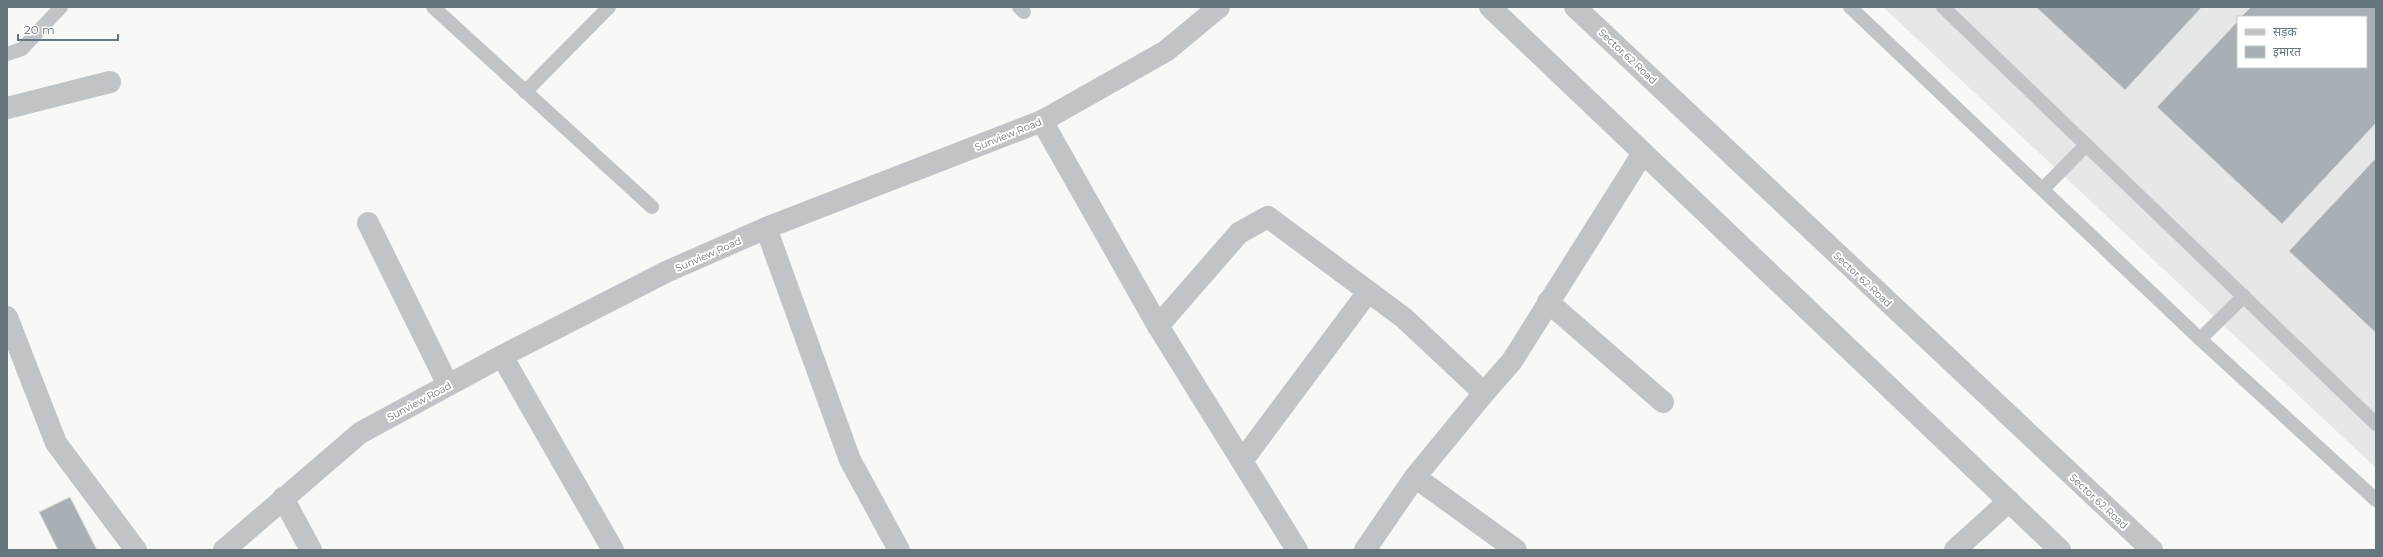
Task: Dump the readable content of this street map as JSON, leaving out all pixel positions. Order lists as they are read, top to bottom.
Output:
{
  "streets": {
    "street": ["Sector 62 Road", "Sunview Road"]
  },
  "legend": ["सड़क", "इमारत"],
  "scale_bar": "20 m"
}
